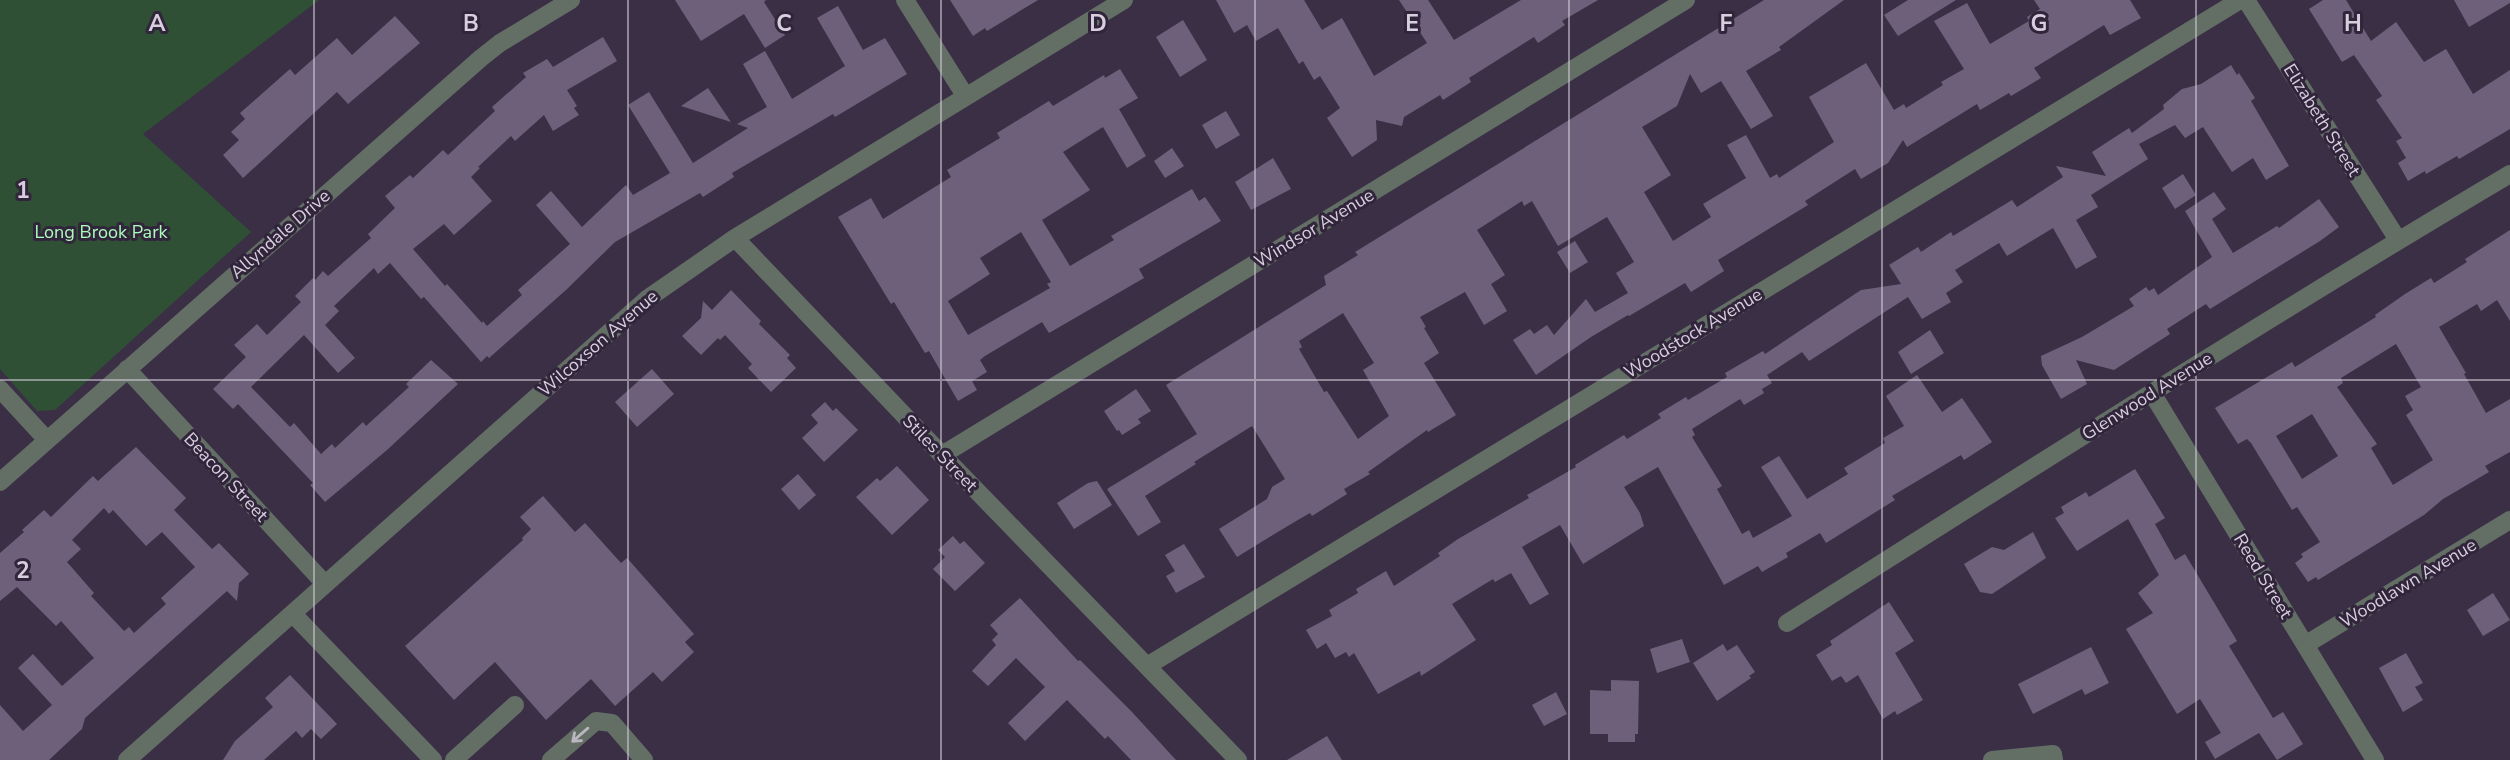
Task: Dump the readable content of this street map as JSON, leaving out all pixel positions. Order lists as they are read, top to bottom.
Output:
{
  "streets": {
    "street": [
      "Elizabeth Street",
      "Windsor Avenue",
      "Allyndale Drive",
      "Woodstock Avenue",
      "Wilcoxson Avenue",
      "Glenwood Avenue",
      "Stiles Street",
      "Beacon Street",
      "Reed Street",
      "Woodlawn Avenue"
    ]
  },
  "crossings": [
    ["Elizabeth Street", "Glenwood Avenue"],
    ["Windsor Avenue", "Stiles Street"],
    ["Allyndale Drive", "Beacon Street"],
    ["Woodstock Avenue", "Stiles Street"],
    ["Wilcoxson Avenue", "Stiles Street"],
    ["Wilcoxson Avenue", "Beacon Street"],
    ["Glenwood Avenue", "Reed Street"],
    ["Reed Street", "Woodlawn Avenue"]
  ],
  "parks": ["Long Brook Park"],
  "grid": {
    "columns": [
      "A",
      "B",
      "C",
      "D",
      "E",
      "F",
      "G",
      "H"
    ],
    "rows": ["1", "2"]
  }
}
